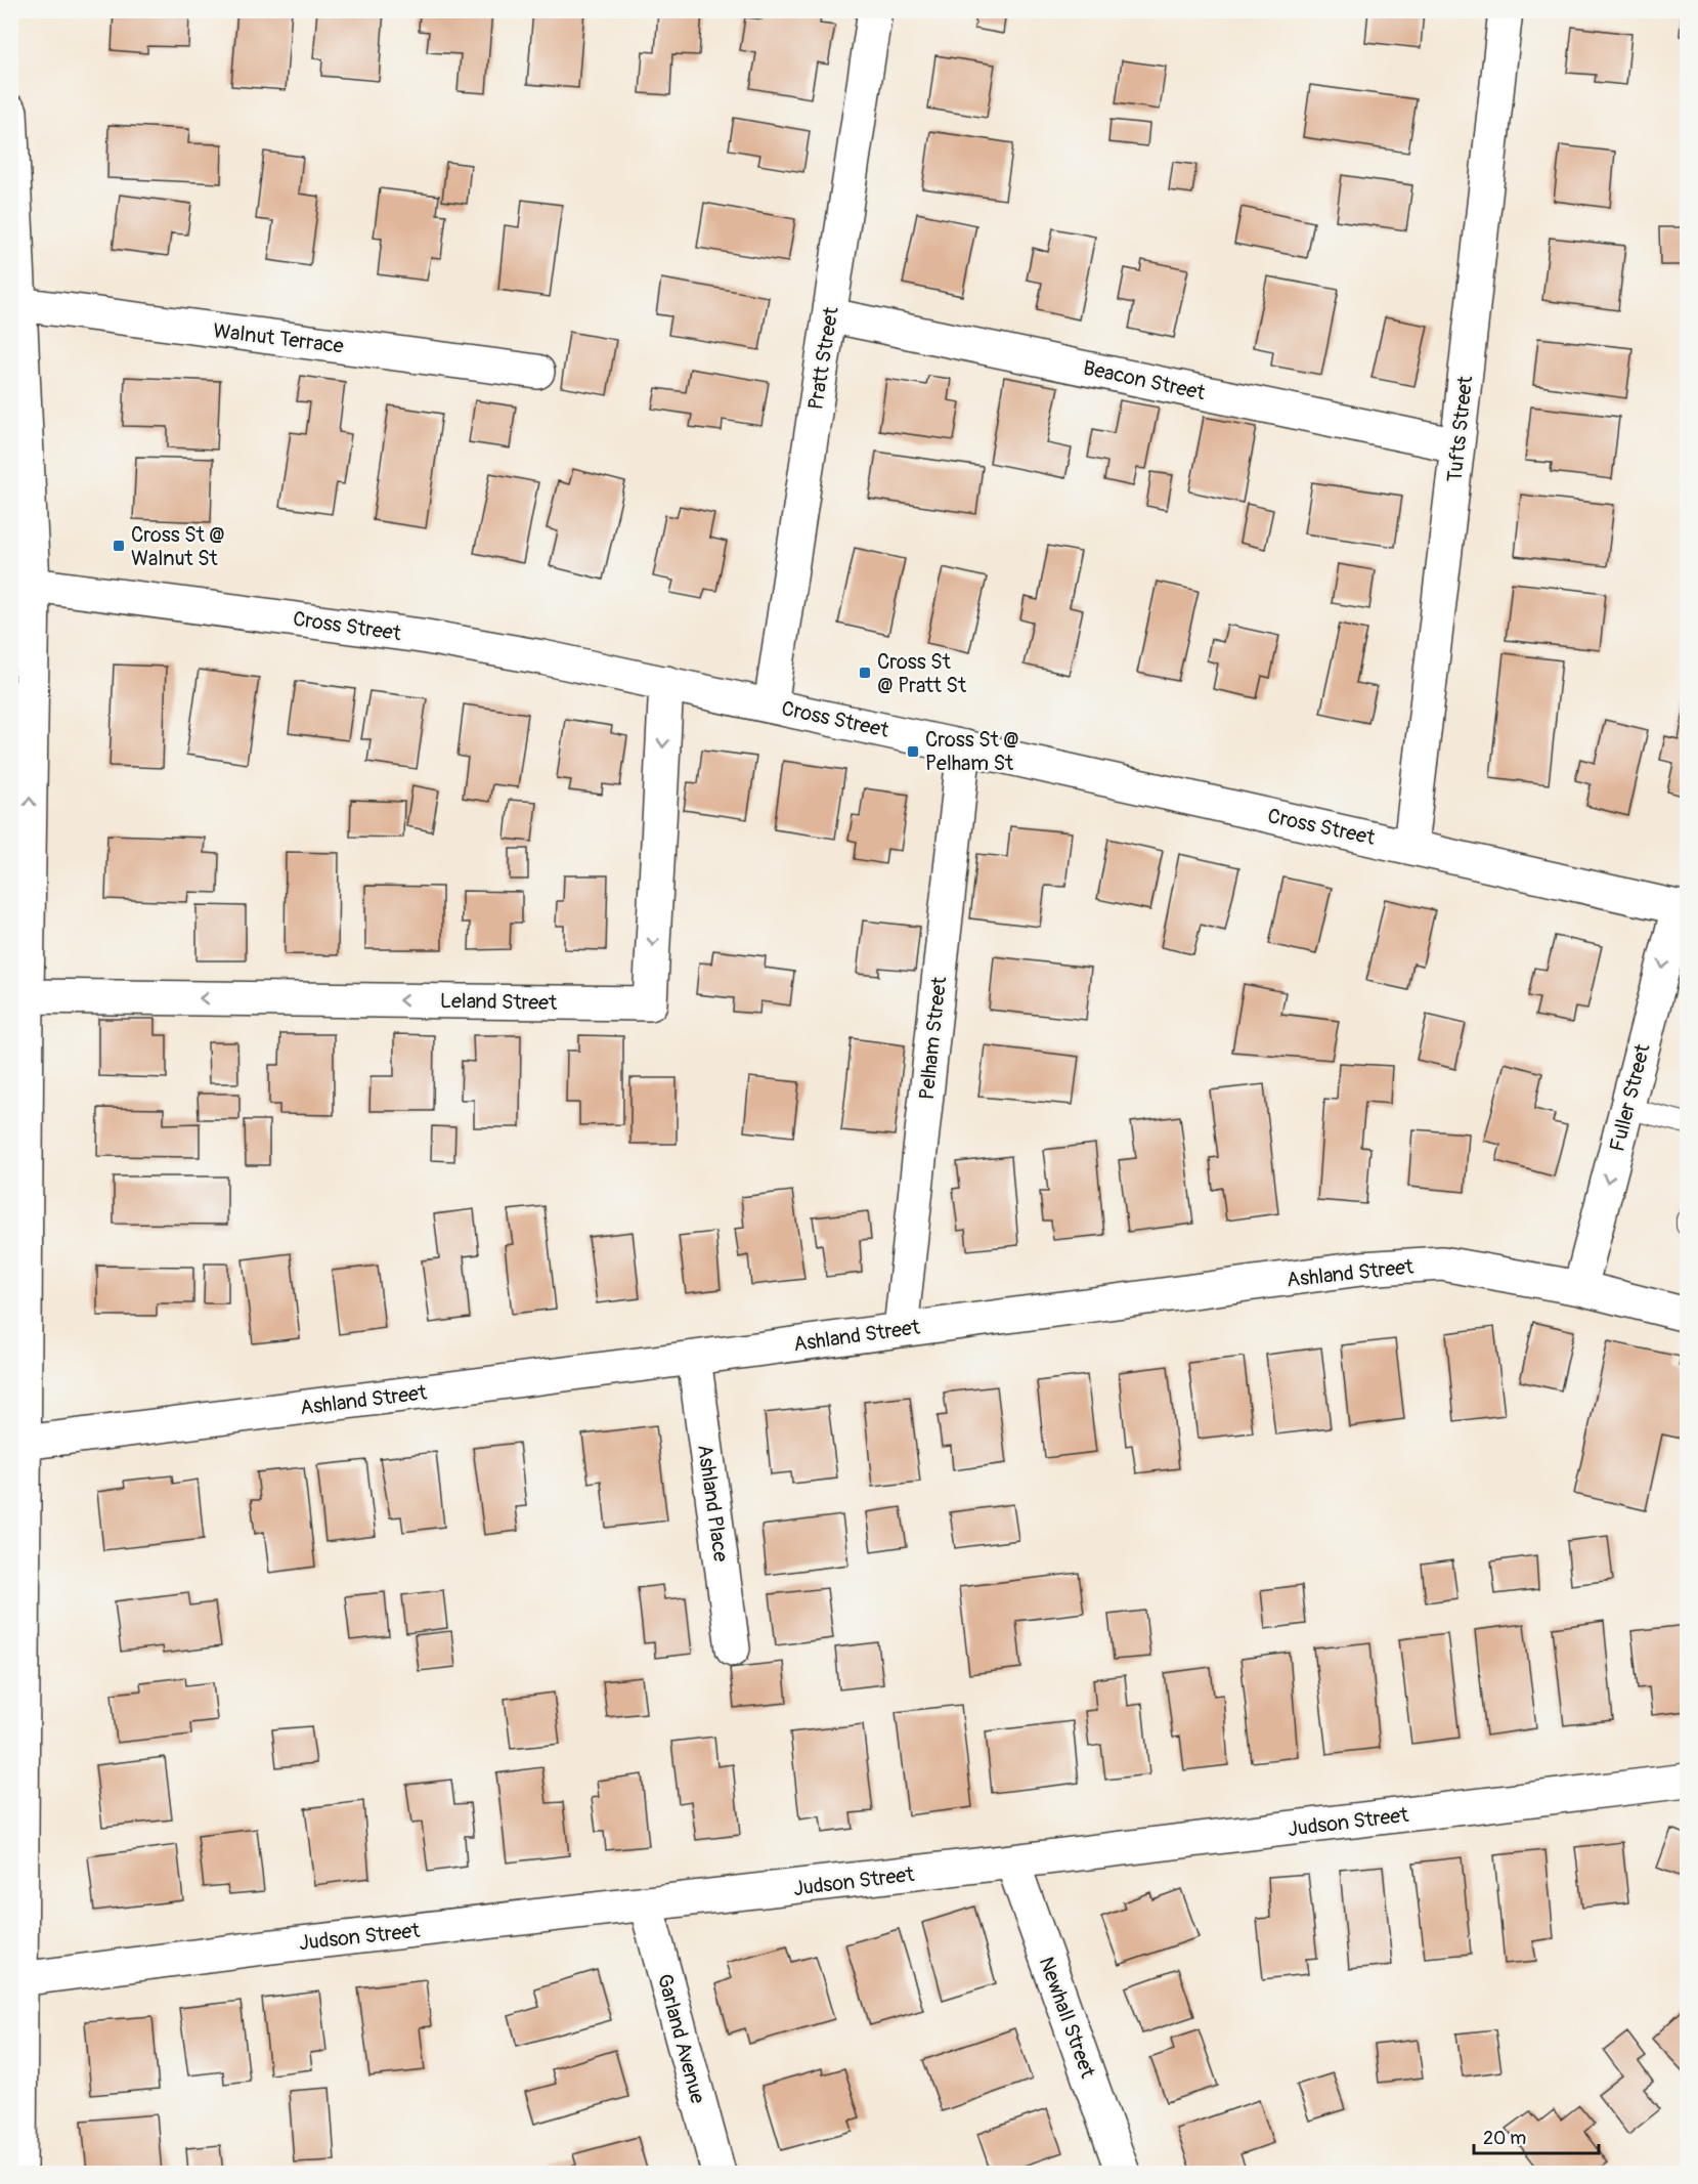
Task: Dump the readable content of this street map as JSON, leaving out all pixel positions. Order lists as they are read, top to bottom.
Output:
{
  "streets": {
    "street": [
      "Walnut Terrace",
      "Pratt Street",
      "Beacon Street",
      "Tufts Street",
      "Cross Street",
      "Leland Street",
      "Pelham Street",
      "Fuller Street",
      "Ashland Street",
      "Ashland Place",
      "Judson Street",
      "Newhall Street",
      "Garland Avenue"
    ]
  },
  "crossings": [
    ["Pratt Street", "Beacon Street"],
    ["Pratt Street", "Cross Street"],
    ["Beacon Street", "Tufts Street"],
    ["Tufts Street", "Cross Street"],
    ["Cross Street", "Leland Street"],
    ["Cross Street", "Pelham Street"],
    ["Cross Street", "Fuller Street"],
    ["Pelham Street", "Ashland Street"],
    ["Fuller Street", "Ashland Street"],
    ["Ashland Street", "Ashland Place"],
    ["Judson Street", "Newhall Street"],
    ["Judson Street", "Garland Avenue"]
  ],
  "one_way": ["Fuller Street"],
  "places": {
    "transit": ["Cross St @ Walnut St", "Cross St @ Pratt St", "Cross St @ Pelham St"]
  },
  "scale_bar": "20 m"
}
